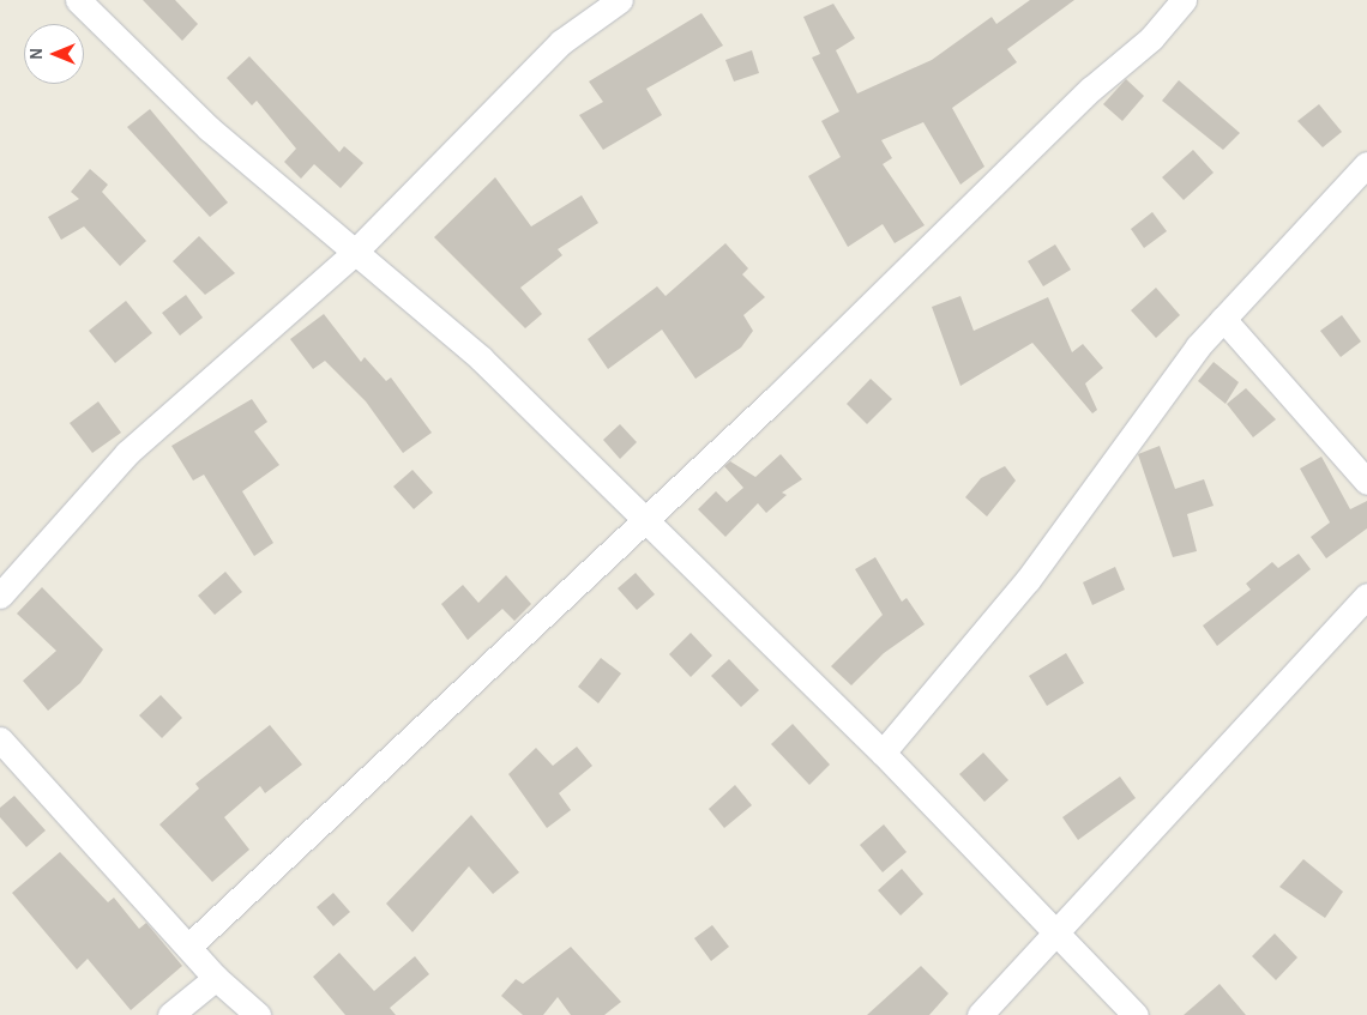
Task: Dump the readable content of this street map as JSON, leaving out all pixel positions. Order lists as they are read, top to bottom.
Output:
{
  "north": "left"
}
